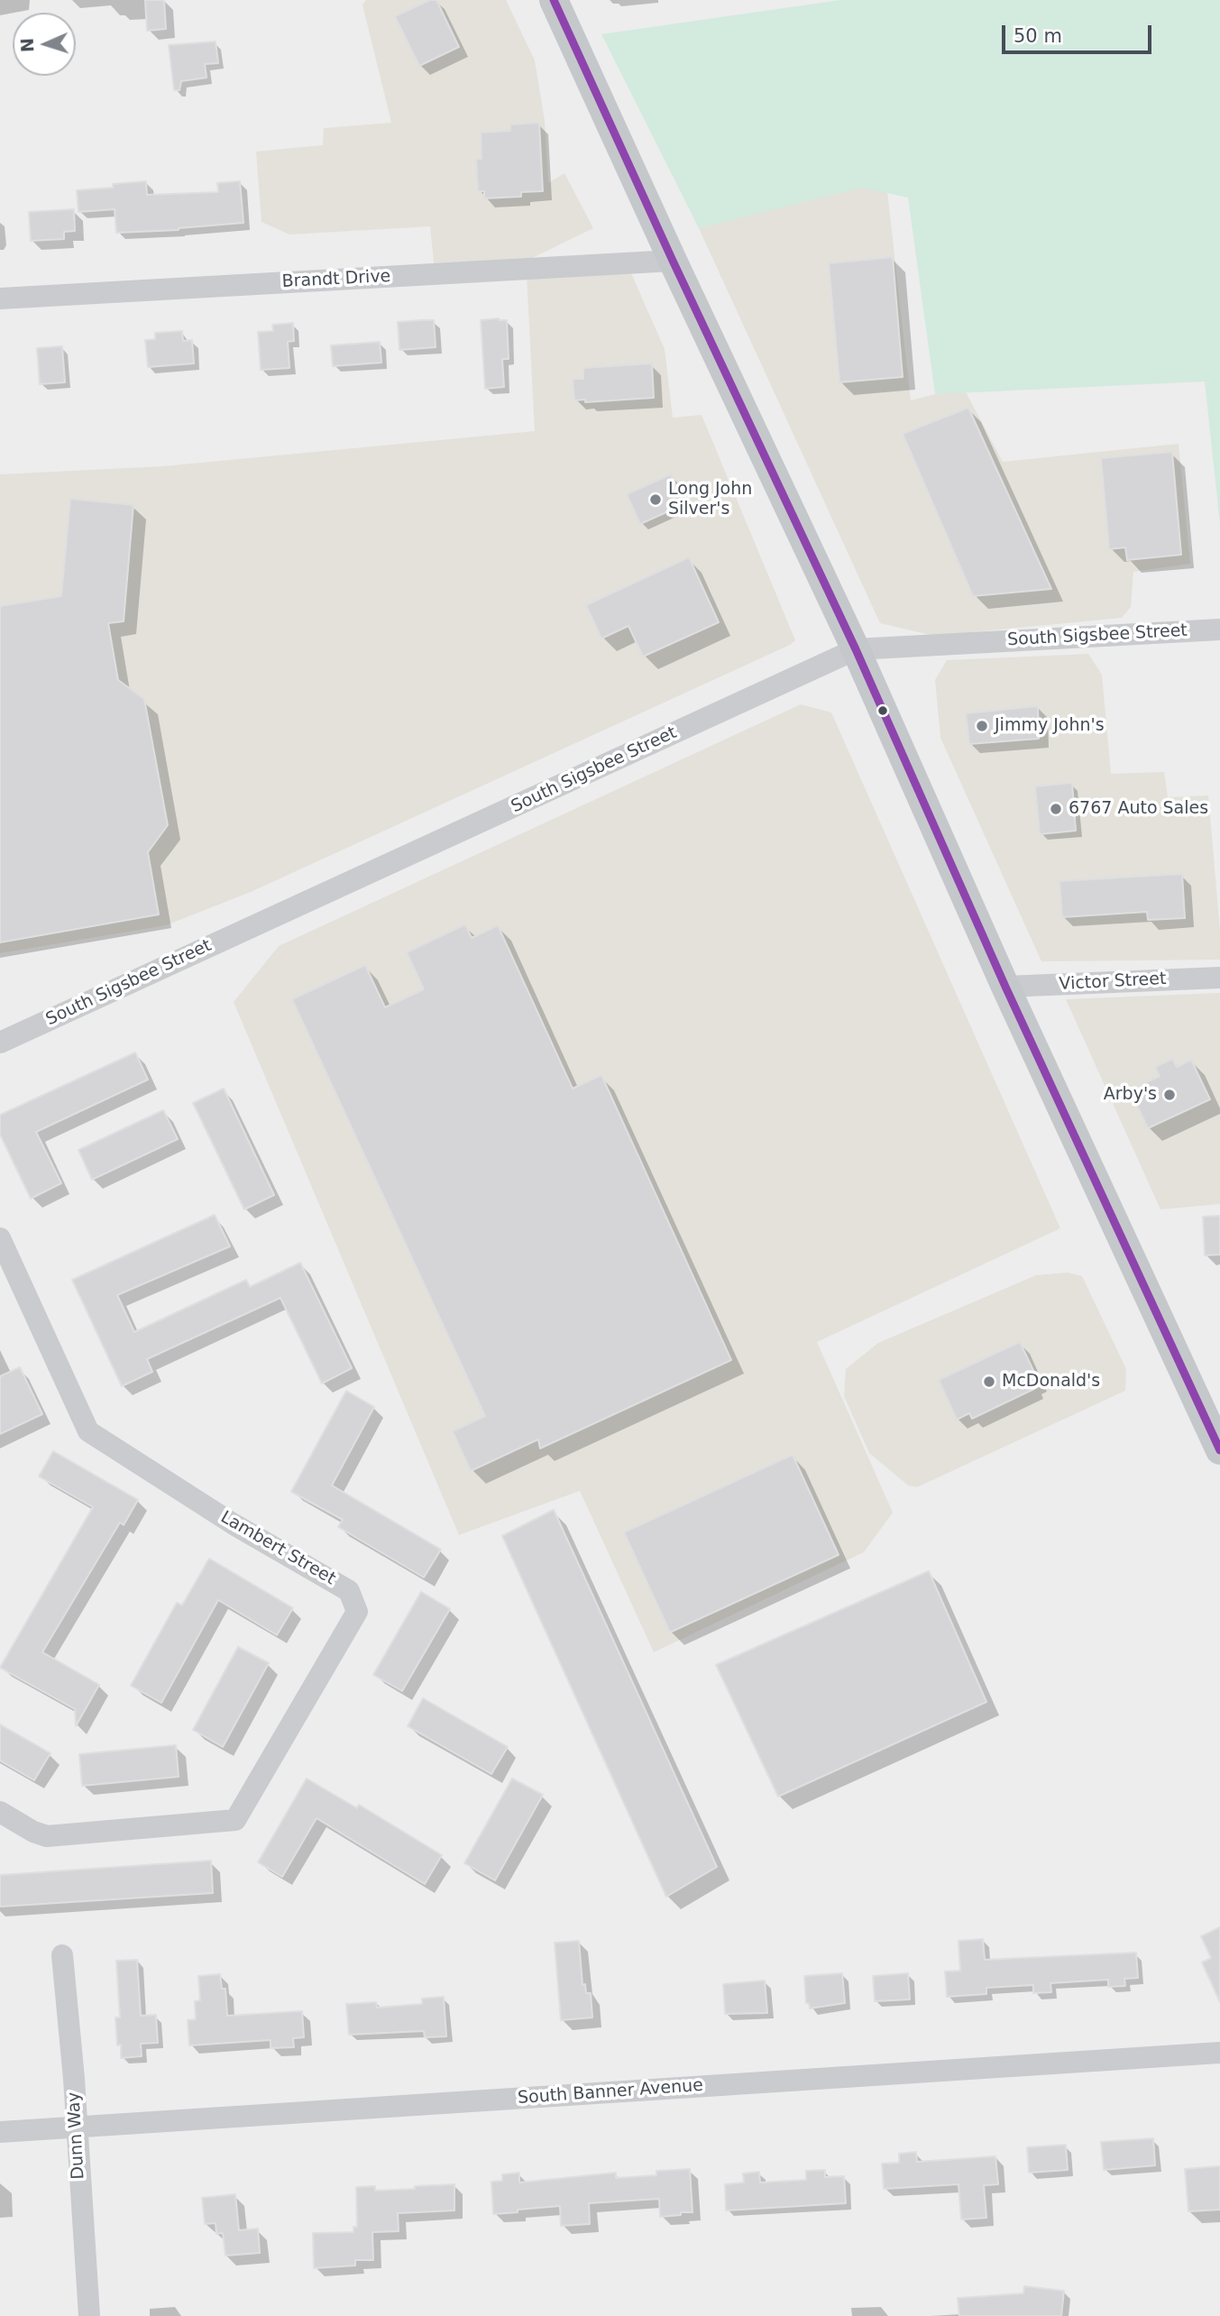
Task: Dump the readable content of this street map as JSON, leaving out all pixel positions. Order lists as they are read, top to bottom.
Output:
{
  "streets": {
    "street": [
      "Brandt Drive",
      "South Sigsbee Street",
      "Victor Street",
      "Lambert Street",
      "South Banner Avenue",
      "Dunn Way"
    ]
  },
  "crossings": [
    ["South Banner Avenue", "Dunn Way"]
  ],
  "places": [
    "Long John Silver's",
    "Jimmy John's",
    "6767 Auto Sales",
    "Arby's",
    "McDonald's"
  ],
  "scale_bar": "50 m",
  "north": "left"
}
